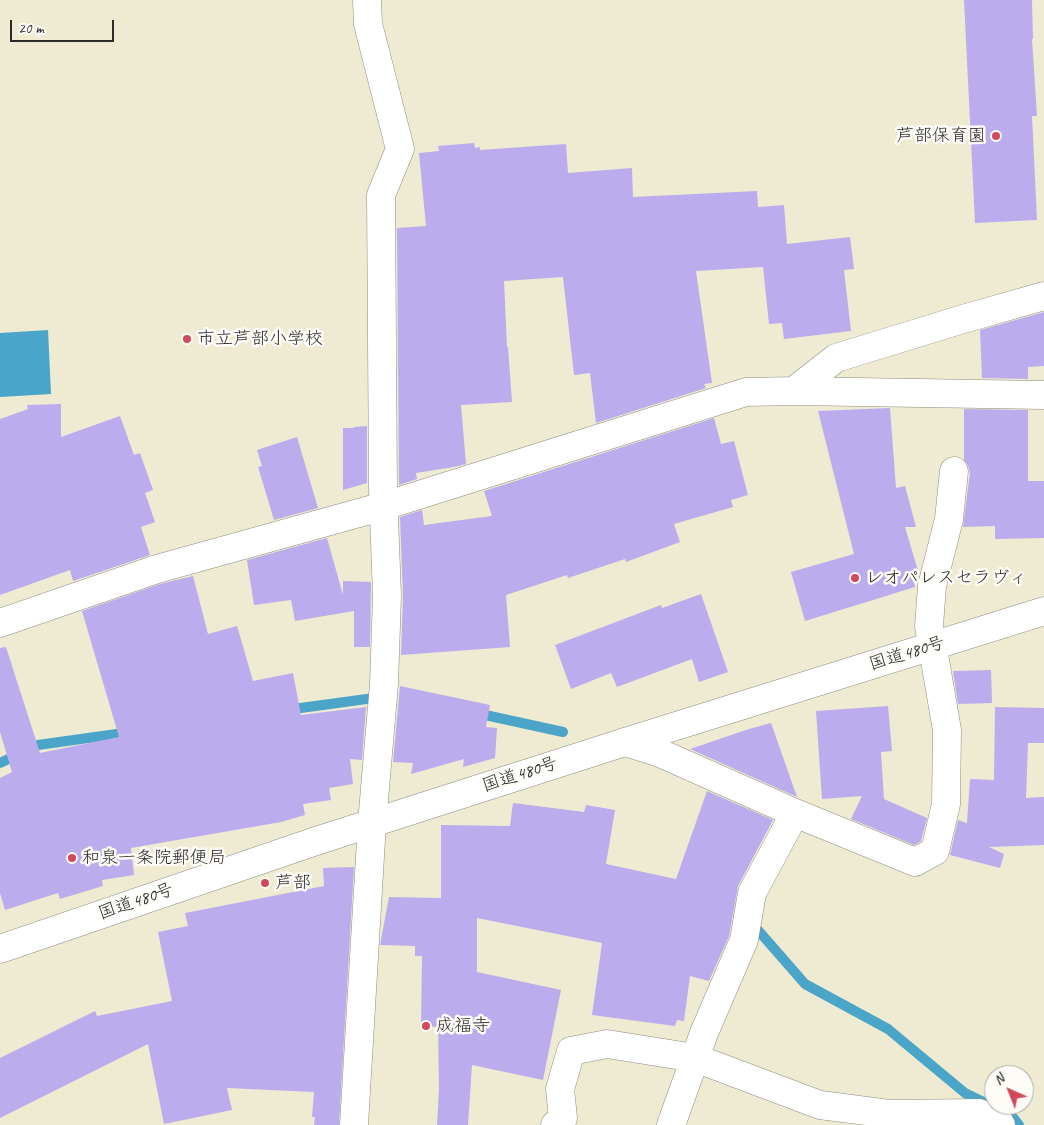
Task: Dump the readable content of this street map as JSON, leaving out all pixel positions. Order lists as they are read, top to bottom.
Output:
{
  "streets": {
    "main road": ["国道480号"]
  },
  "places": [
    "芦部保育園",
    "市立芦部小学校",
    "レオパレスセラヴィ",
    "和泉一条院郵便局",
    "芦部",
    "成福寺"
  ],
  "scale_bar": "20 m",
  "north": "top left"
}
